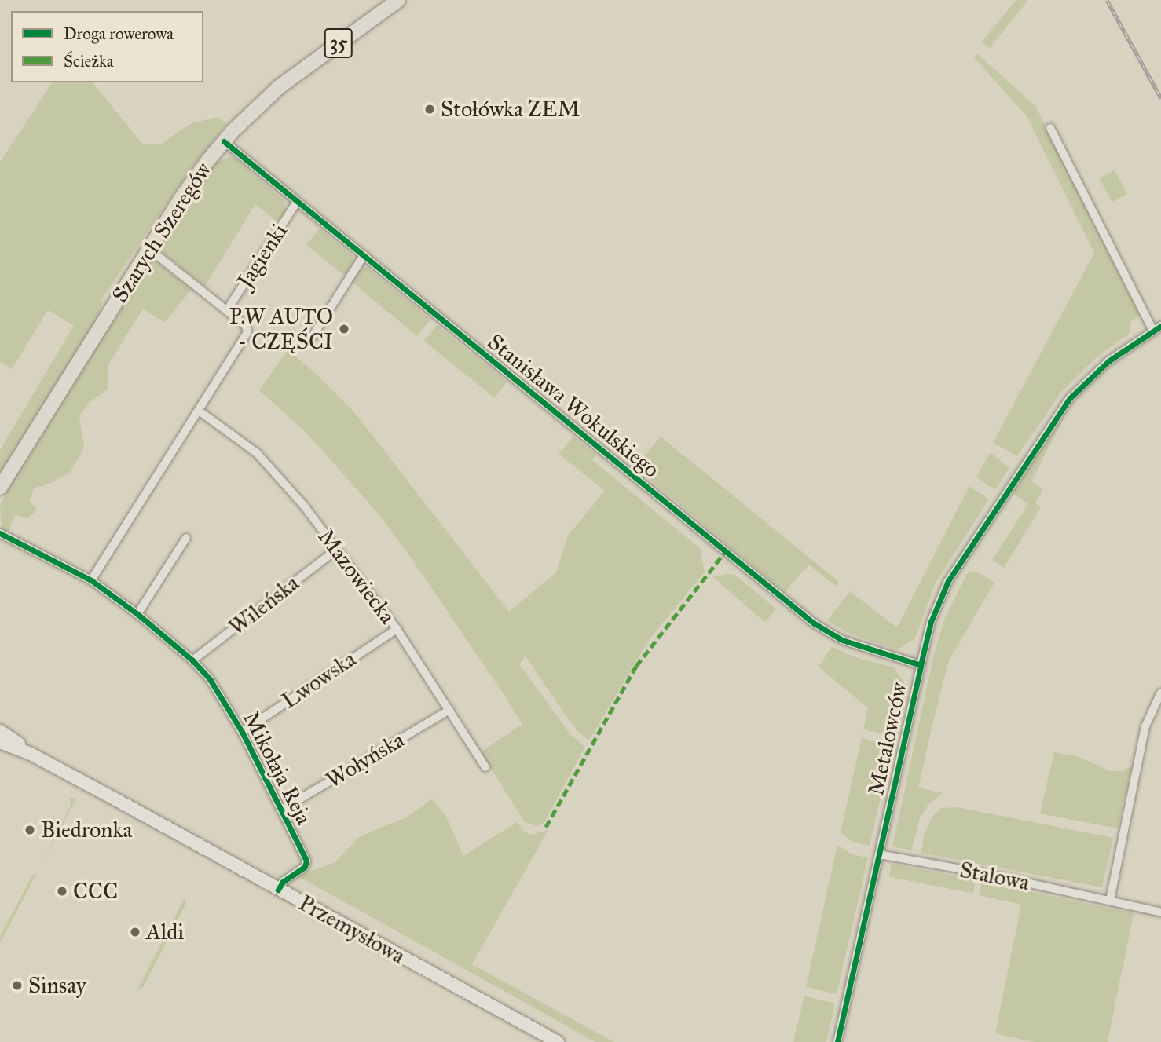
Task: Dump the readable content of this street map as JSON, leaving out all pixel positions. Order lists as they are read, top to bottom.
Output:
{
  "streets": {
    "main road": ["35", "Szarych Szeregów", "Przemysłowa"],
    "street": [
      "Jagienki",
      "Stanisława Wokulskiego",
      "Mazowiecka",
      "Wileńska",
      "Lwowska",
      "Metalowców",
      "Wołyńska",
      "Mikołaja Reja",
      "Stalowa"
    ]
  },
  "crossings": [
    ["Szarych Szeregów", "Stanisława Wokulskiego"],
    ["Jagienki", "Stanisława Wokulskiego"],
    ["Stanisława Wokulskiego", "Metalowców"],
    ["Mazowiecka", "Wileńska"],
    ["Mazowiecka", "Lwowska"],
    ["Mazowiecka", "Wołyńska"],
    ["Wileńska", "Mikołaja Reja"],
    ["Lwowska", "Mikołaja Reja"],
    ["Metalowców", "Stalowa"],
    ["Wołyńska", "Mikołaja Reja"],
    ["Mikołaja Reja", "Przemysłowa"]
  ],
  "places": [
    "Stołówka ZEM",
    "P.W AUTO - CZĘŚCI",
    "Biedronka",
    "CCC",
    "Aldi",
    "Sinsay"
  ],
  "legend": ["Droga rowerowa", "Ścieżka"]
}
